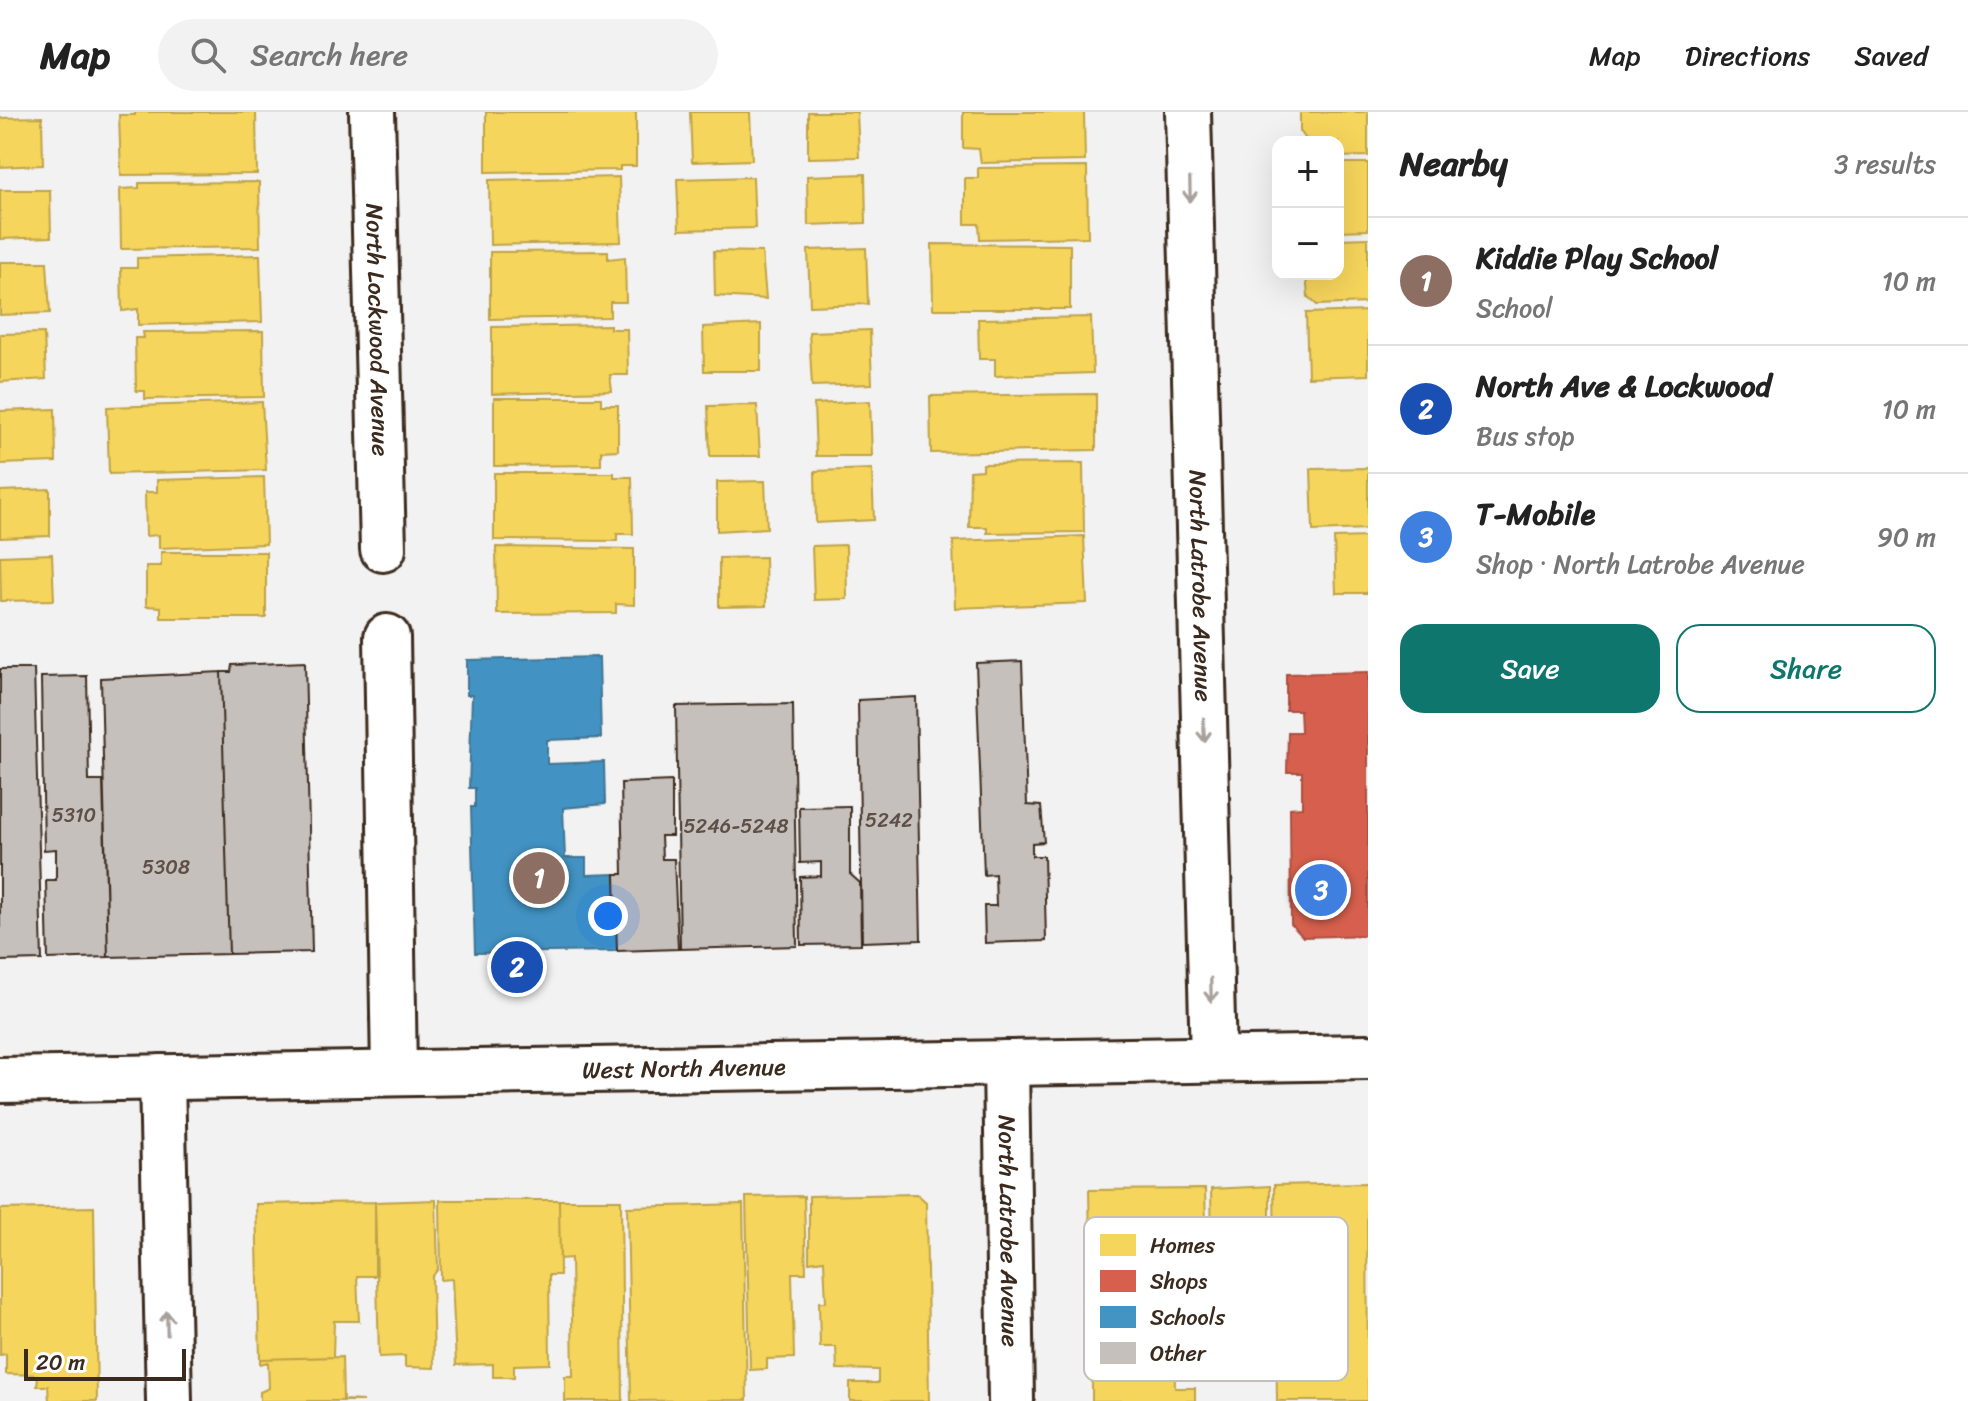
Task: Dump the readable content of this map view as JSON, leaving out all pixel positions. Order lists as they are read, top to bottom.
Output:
{
  "streets": {
    "street": ["North Lockwood Avenue", "North Latrobe Avenue", "West North Avenue"]
  },
  "crossings": [
    ["North Latrobe Avenue", "West North Avenue"]
  ],
  "one_way": ["North Latrobe Avenue"],
  "house_numbers": [
    "5310",
    "5242",
    "5246-5248",
    "5308"
  ],
  "legend": [
    "Homes",
    "Shops",
    "Schools",
    "Other"
  ],
  "scale_bar": "20 m",
  "page": {
    "header": "Map",
    "search": "Search here",
    "nav": ["Map", "Directions", "Saved"],
    "heading": ["Nearby", "3 results"],
    "map_buttons": ["+", "−"],
    "list": [
      {
        "mark": "1",
        "name": "Kiddie Play School",
        "note": "School",
        "value": "10 m"
      },
      {
        "mark": "2",
        "name": "North Ave & Lockwood",
        "note": "Bus stop",
        "value": "10 m"
      },
      {
        "mark": "3",
        "name": "T-Mobile",
        "note": "Shop · North Latrobe Avenue",
        "value": "90 m"
      }
    ],
    "buttons": ["Save", "Share"],
    "pins": ["1", "3", "2"],
    "scale": "20 m"
  }
}
